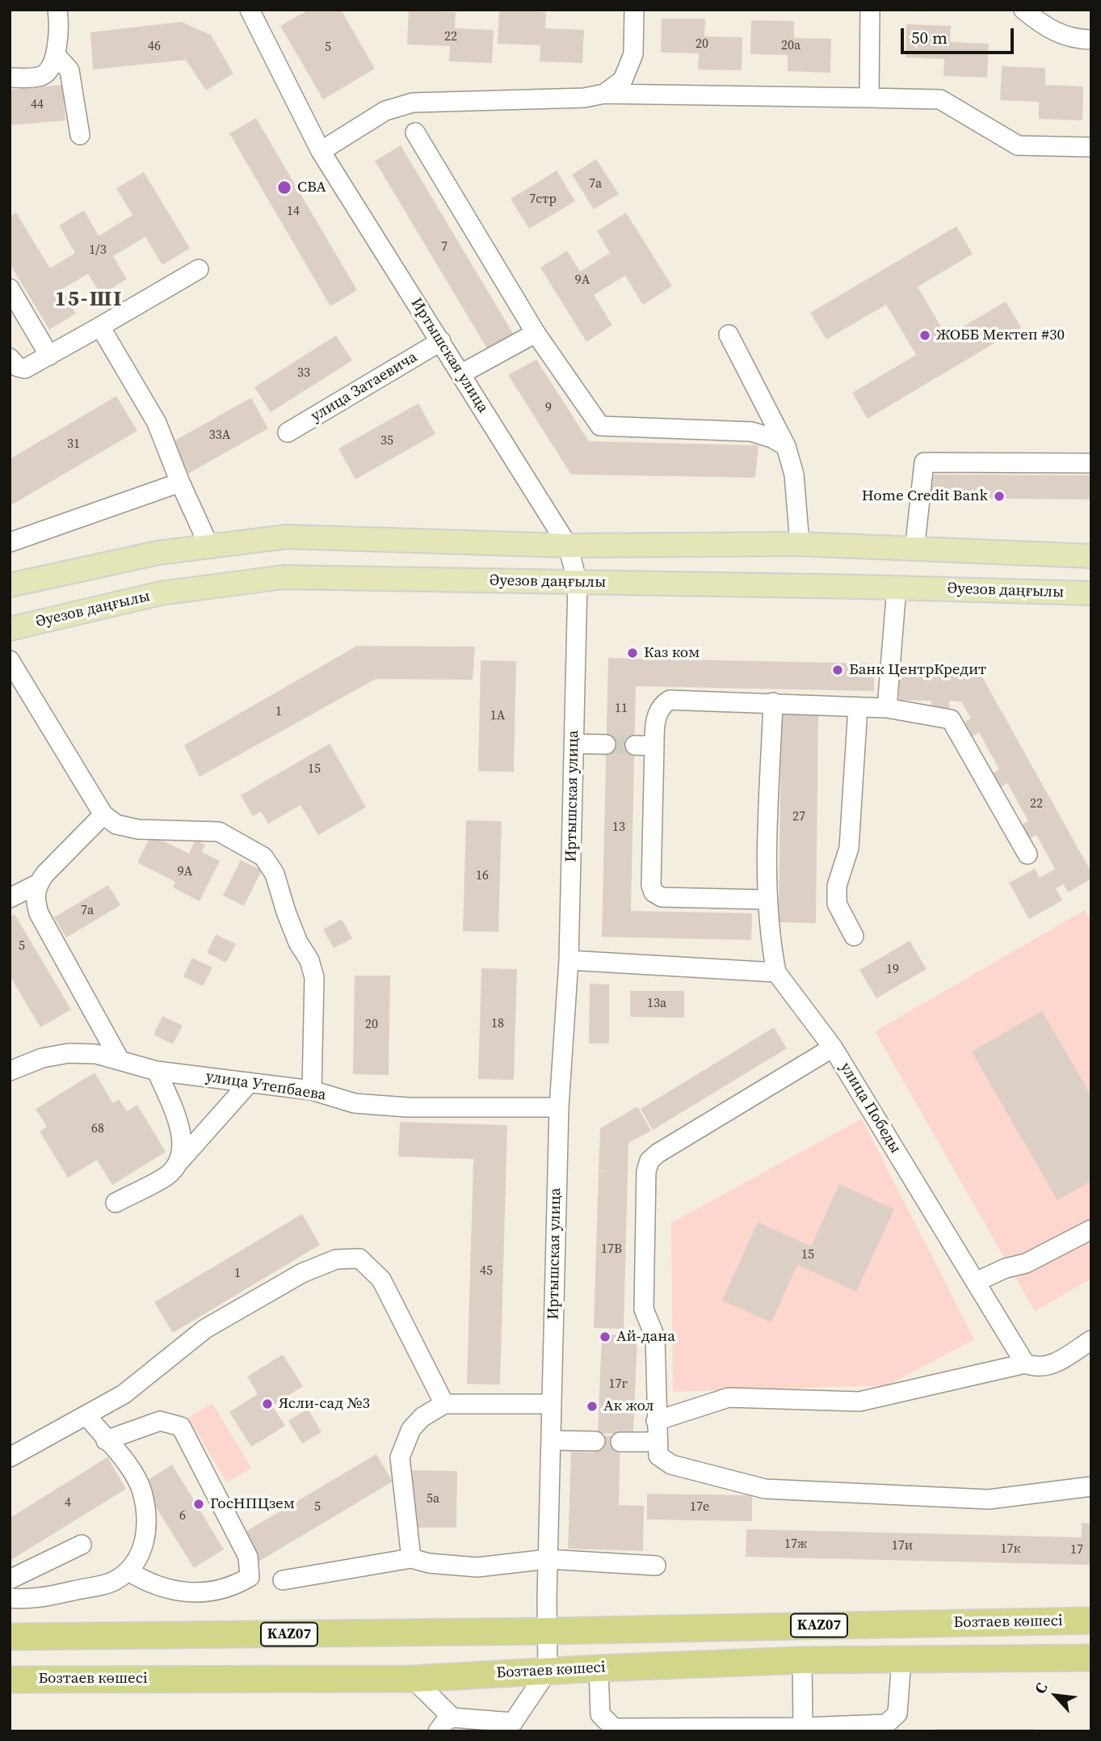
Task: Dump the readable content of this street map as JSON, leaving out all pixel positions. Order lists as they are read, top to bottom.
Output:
{
  "streets": {
    "highway": ["Бозтаев көшесі", "KAZ07"],
    "main road": ["Әуезов даңғылы"],
    "street": [
      "Иртышская улица",
      "улица Затаевича",
      "улица Утепбаева",
      "улица Победы"
    ]
  },
  "crossings": [
    ["Иртышская улица", "улица Затаевича"],
    ["Иртышская улица", "Әуезов даңғылы"],
    ["Иртышская улица", "улица Утепбаева"],
    ["Иртышская улица", "Бозтаев көшесі"]
  ],
  "districts": ["15-ШІ"],
  "places": [
    "СВА",
    "ЖОББ Мектеп #30",
    "Home Credit Bank",
    "Каз ком",
    "Банк ЦентрКредит",
    "Ай-дана",
    "Ясли-сад №3",
    "Ак жол",
    "ГосНПЦзем"
  ],
  "house_numbers": [
    "22",
    "20",
    "20а",
    "46",
    "5",
    "44",
    "7а",
    "7стр",
    "14",
    "7",
    "1/3",
    "9А",
    "33",
    "9",
    "33А",
    "35",
    "31",
    "11",
    "1",
    "1А",
    "15",
    "22",
    "27",
    "13",
    "9А",
    "16",
    "7а",
    "5",
    "19",
    "13а",
    "18",
    "20",
    "68",
    "17В",
    "15",
    "45",
    "1",
    "17г",
    "5а",
    "4",
    "5",
    "17е",
    "6",
    "17ж",
    "17и",
    "17к",
    "17"
  ],
  "scale_bar": "50 m",
  "north": "top left"
}
